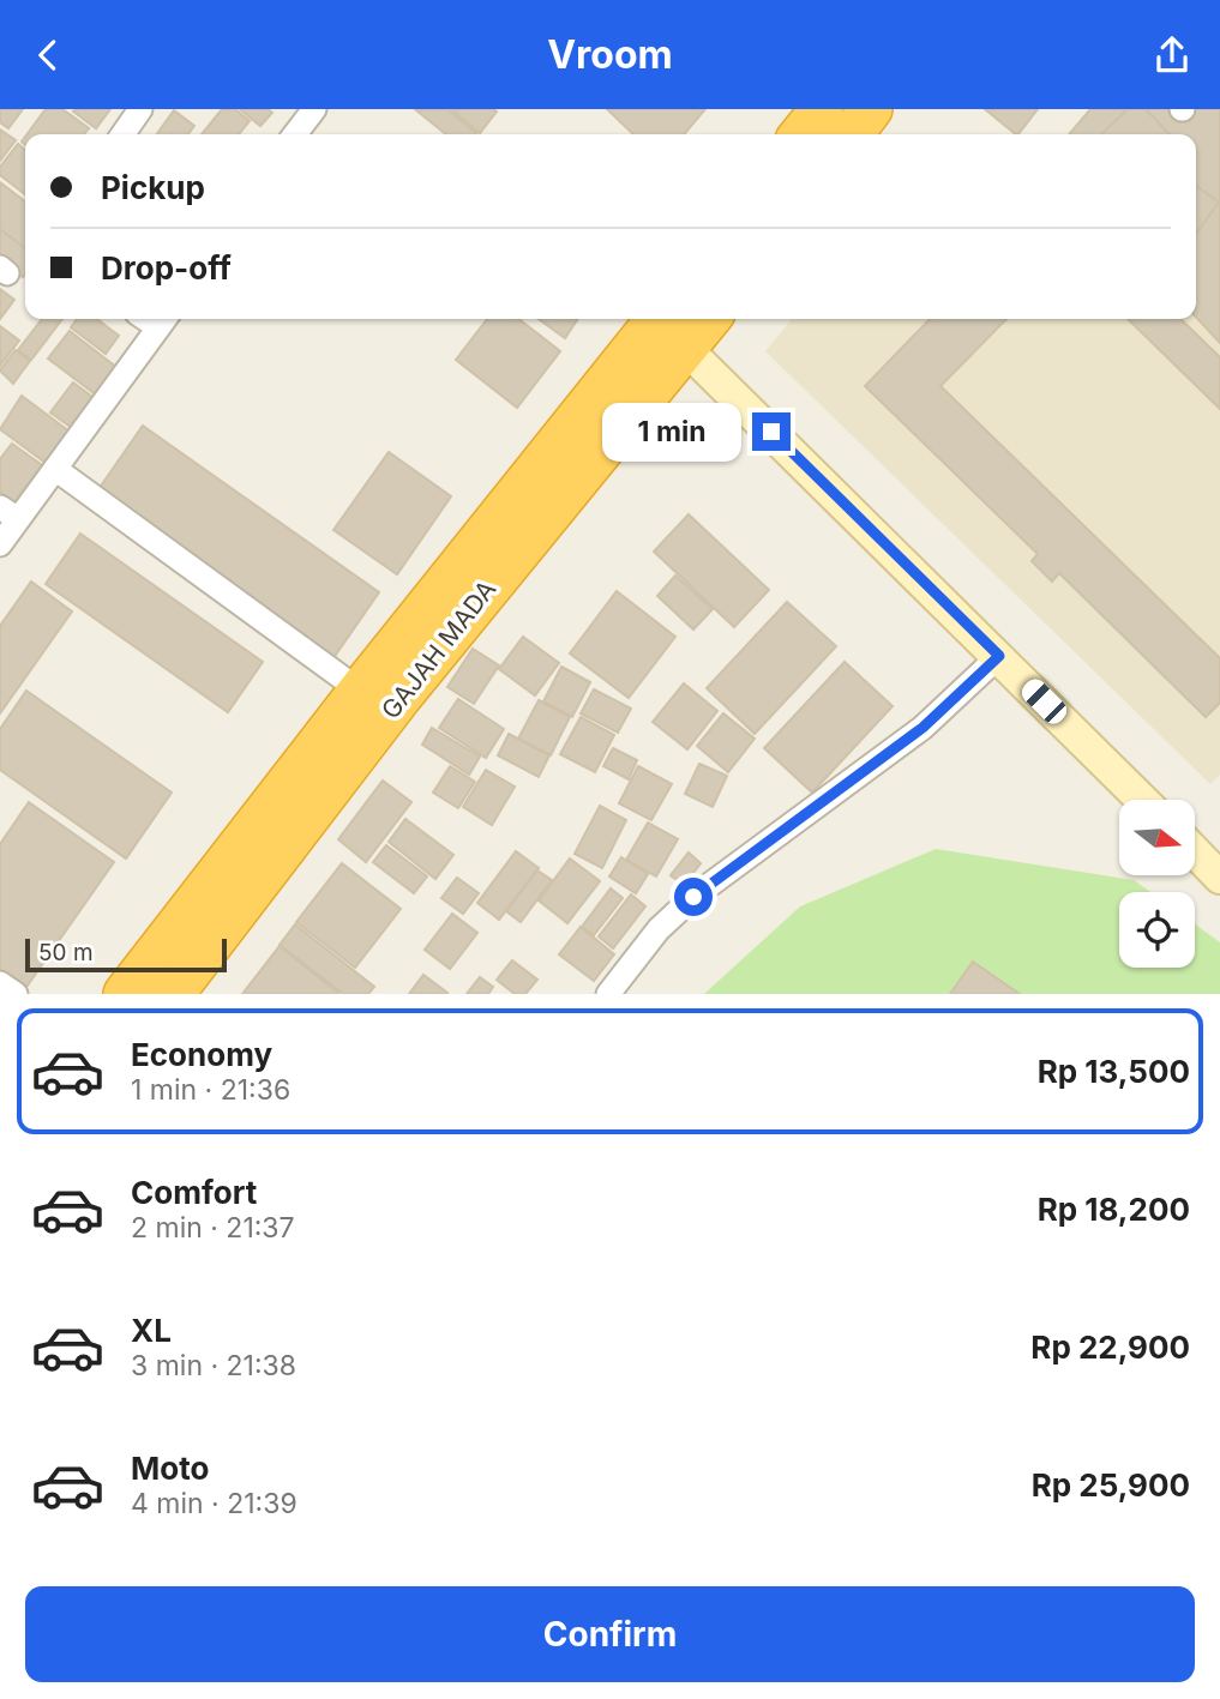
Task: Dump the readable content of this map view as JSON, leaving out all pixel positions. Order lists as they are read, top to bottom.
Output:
{
  "streets": {
    "highway": ["GAJAH MADA"]
  },
  "scale_bar": "50 m",
  "north": "right",
  "page": {
    "header": "Vroom",
    "banner": ["Pickup", "Drop-off"],
    "bubble": "1 min",
    "scale": "50 m",
    "list": [
      {
        "name": "Economy",
        "note": "1 min · 21:36",
        "value": "Rp 13,500"
      },
      {
        "name": "Comfort",
        "note": "2 min · 21:37",
        "value": "Rp 18,200"
      },
      {
        "name": "XL",
        "note": "3 min · 21:38",
        "value": "Rp 22,900"
      },
      {
        "name": "Moto",
        "note": "4 min · 21:39",
        "value": "Rp 25,900"
      }
    ],
    "buttons": "Confirm"
  }
}
